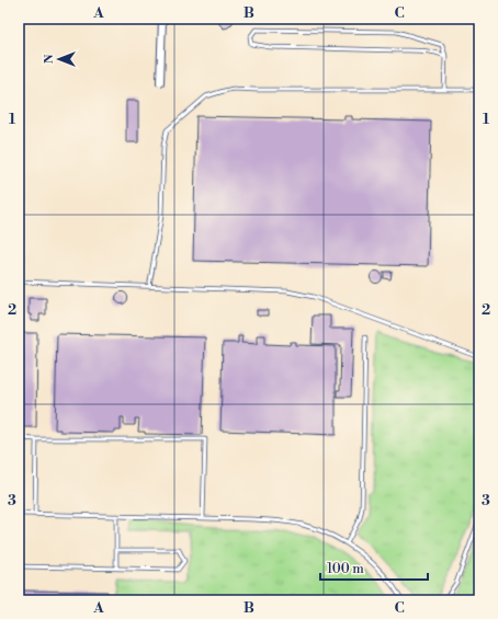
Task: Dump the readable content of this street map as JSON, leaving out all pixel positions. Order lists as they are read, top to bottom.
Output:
{
  "scale_bar": "100 m",
  "north": "left",
  "grid": {
    "columns": ["A", "B", "C"],
    "rows": ["1", "2", "3"]
  }
}
